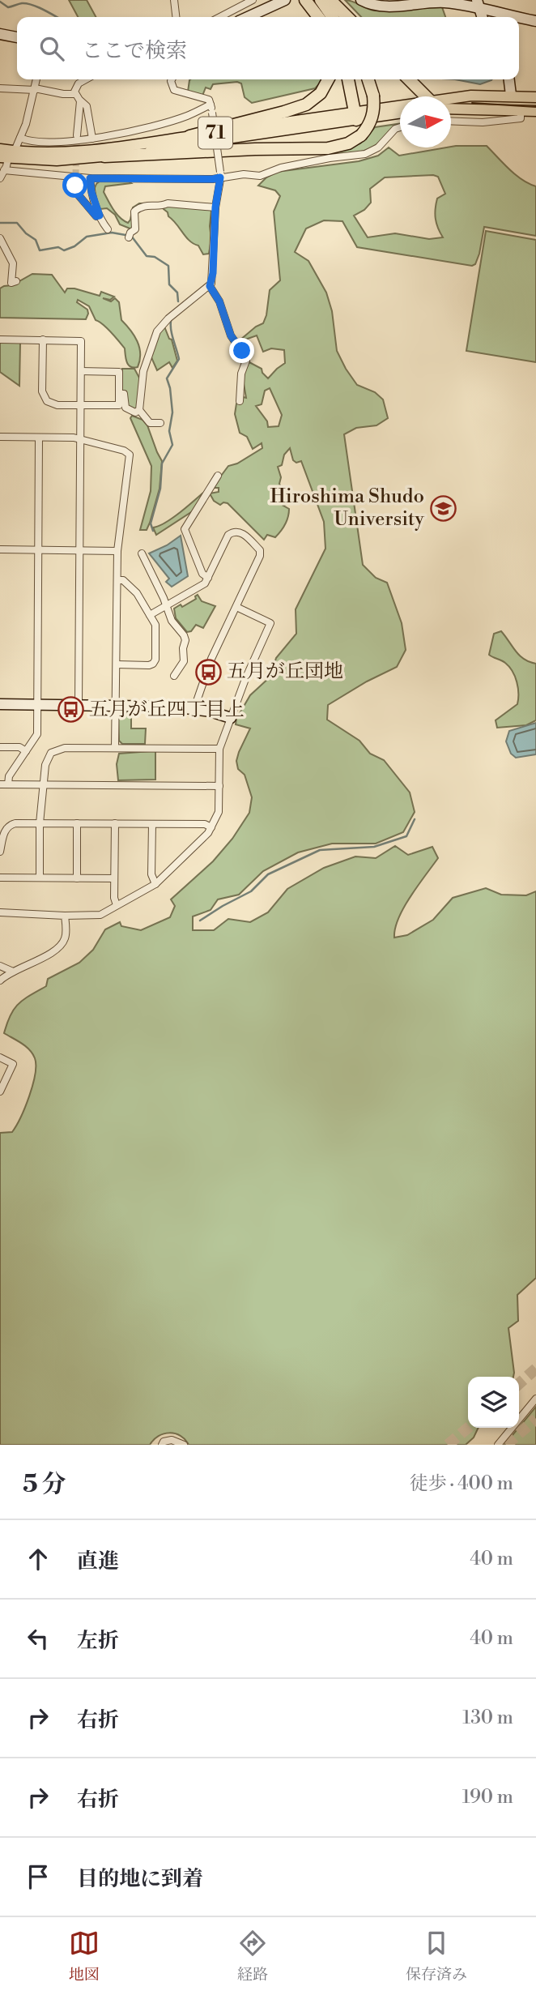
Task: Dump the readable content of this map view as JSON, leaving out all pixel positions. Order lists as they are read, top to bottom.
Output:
{
  "streets": {
    "main road": ["71"]
  },
  "places": {
    "school or university": ["Hiroshima Shudo University"],
    "bus stop": ["五月が丘団地", "五月が丘四丁目上"]
  },
  "north": "right",
  "page": {
    "search": "ここで検索",
    "heading": ["5 分", "徒歩 · 400 m"],
    "list": [
      ["直進", "40 m"],
      ["左折", "40 m"],
      ["右折", "130 m"],
      ["右折", "190 m"],
      "目的地に到着"
    ],
    "nav": ["地図", "経路", "保存済み"]
  }
}
